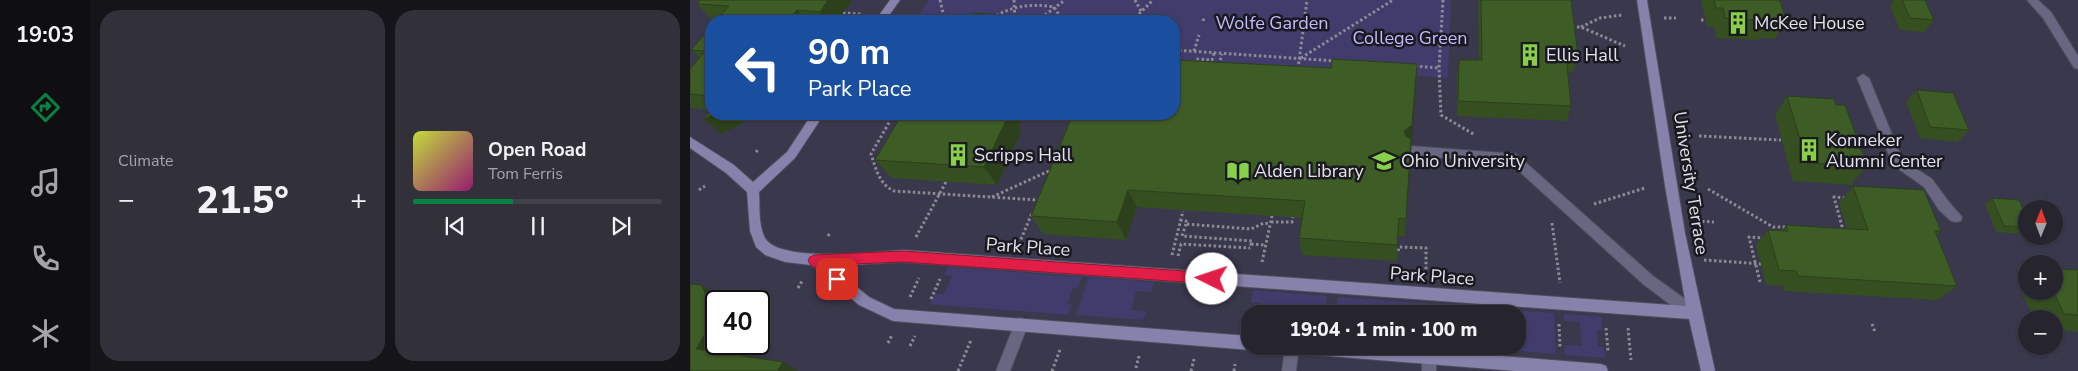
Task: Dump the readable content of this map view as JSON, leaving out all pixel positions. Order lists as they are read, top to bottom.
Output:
{
  "streets": {
    "street": ["University Terrace", "Park Place"]
  },
  "crossings": [
    ["University Terrace", "Park Place"]
  ],
  "parks": ["Wolfe Garden", "College Green"],
  "places": {
    "building": [
      "McKee House",
      "Ellis Hall",
      "Konneker Alumni Center",
      "Scripps Hall"
    ],
    "school or university": ["Ohio University"],
    "library": ["Alden Library"]
  },
  "north": "top",
  "page": {
    "tabs": "19:03",
    "tile": "Climate",
    "turn": ["90 m", "Park Place"],
    "song": ["Open Road", "Tom Ferris"],
    "heat": ["−", "21.5°", "+"],
    "map_buttons": ["+", "−"],
    "limit": "40",
    "trip": "19:04 · 1 min · 100 m"
  }
}
